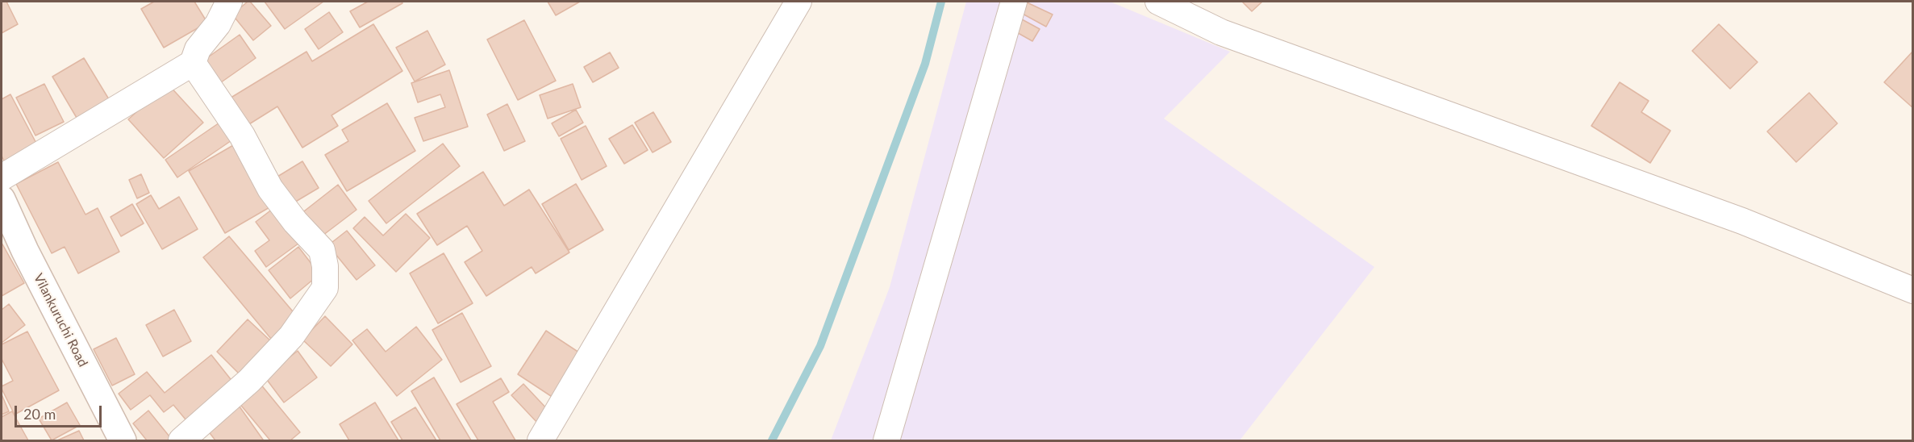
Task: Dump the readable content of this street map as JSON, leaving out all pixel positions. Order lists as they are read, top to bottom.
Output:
{
  "streets": {
    "main road": ["Vilankuruchi Road"]
  },
  "scale_bar": "20 m"
}
